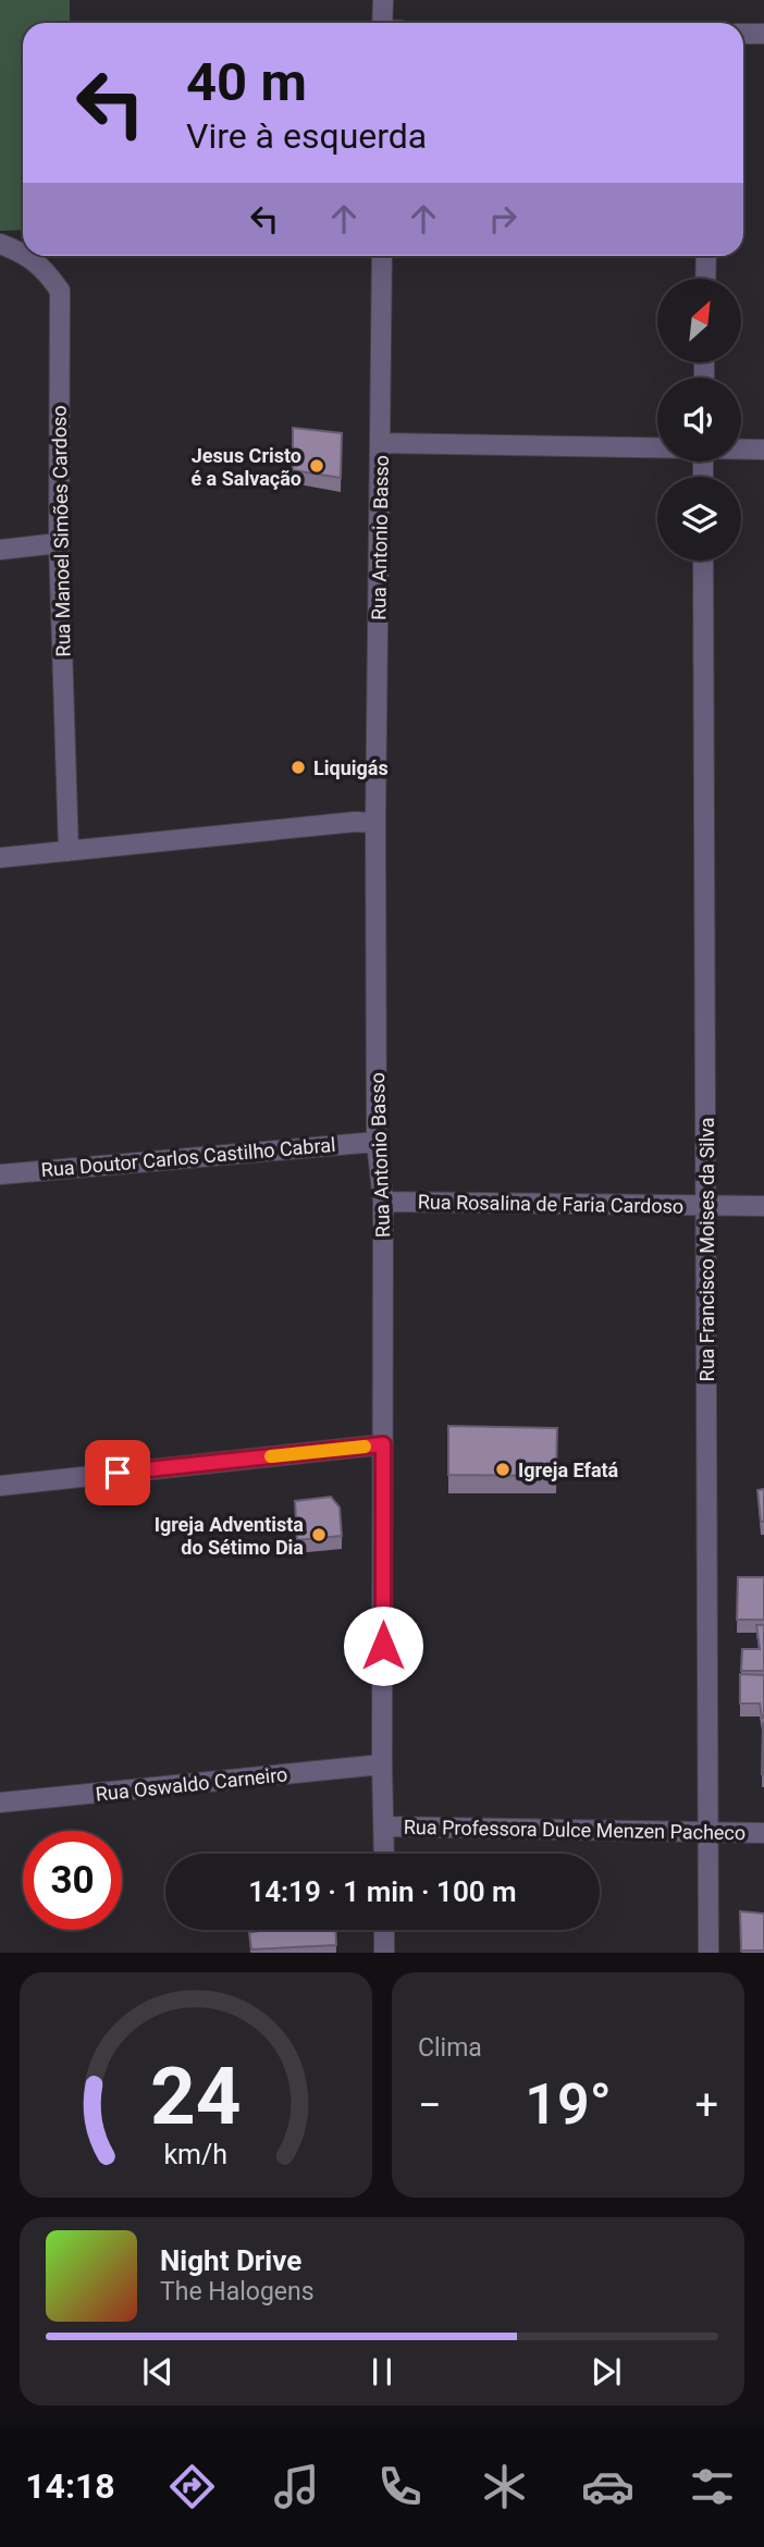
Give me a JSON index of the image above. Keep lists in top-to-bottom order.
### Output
{
  "streets": {
    "street": [
      "Rua Manoel Simões Cardoso",
      "Rua Antonio Basso",
      "Rua Doutor Carlos Castilho Cabral",
      "Rua Rosalina de Faria Cardoso",
      "Rua Francisco Moises da Silva",
      "Rua Oswaldo Carneiro",
      "Rua Professora Dulce Menzen Pacheco"
    ]
  },
  "crossings": [
    ["Rua Antonio Basso", "Rua Doutor Carlos Castilho Cabral"],
    ["Rua Antonio Basso", "Rua Rosalina de Faria Cardoso"],
    ["Rua Antonio Basso", "Rua Oswaldo Carneiro"],
    ["Rua Antonio Basso", "Rua Professora Dulce Menzen Pacheco"],
    ["Rua Rosalina de Faria Cardoso", "Rua Francisco Moises da Silva"],
    ["Rua Francisco Moises da Silva", "Rua Professora Dulce Menzen Pacheco"]
  ],
  "places": [
    "Jesus Cristo é a Salvação",
    "Liquigás",
    "Igreja Efatá",
    "Igreja Adventista do Sétimo Dia"
  ],
  "north": "top right",
  "page": {
    "turn": ["40 m", "Vire à esquerda"],
    "limit": "30",
    "trip": "14:19 · 1 min · 100 m",
    "tile": "Clima",
    "heat": ["−", "19°", "+"],
    "song": ["Night Drive", "The Halogens"],
    "tabs": "14:18",
    "gauge": ["24", "km/h"]
  }
}
